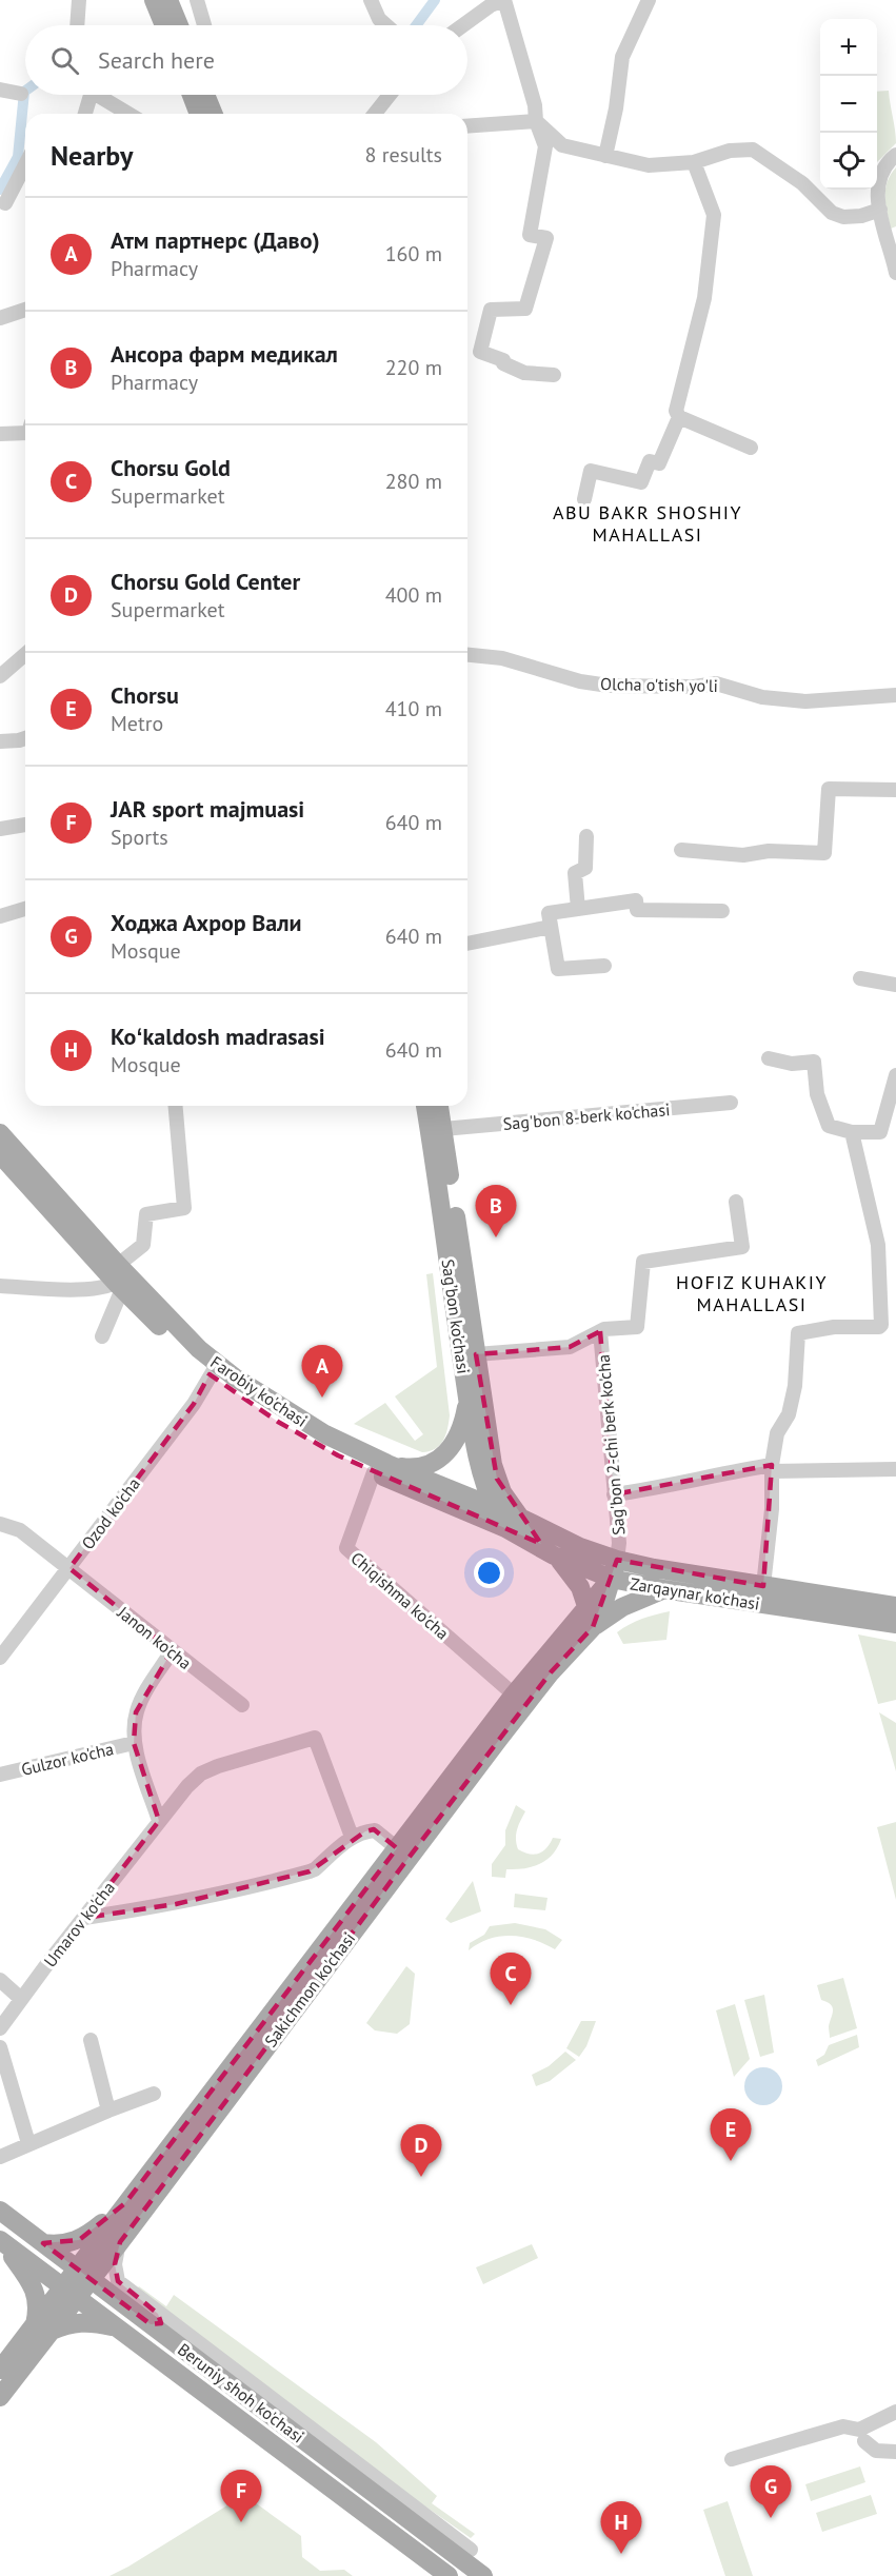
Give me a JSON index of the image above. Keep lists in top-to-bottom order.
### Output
{
  "streets": {
    "main road": [
      "Sag’bon ko’chasi",
      "Farobiy ko'chasi",
      "Zarqaynar ko'chasi",
      "Sakichmon ko'chasi",
      "Beruniy shoh ko'chasi"
    ],
    "street": [
      "Olcha o'tish yo'li",
      "Sag'bon 8-berk ko'chasi",
      "Sag'bon 2-chi berk ko'cha",
      "Ozod ko'cha",
      "Chiqishma ko'cha",
      "Janon ko'cha",
      "Gulzor ko'cha",
      "Umarov ko'cha"
    ]
  },
  "crossings": [
    ["Sag'bon 8-berk ko'chasi", "Sag’bon ko’chasi"],
    ["Sag’bon ko’chasi", "Farobiy ko'chasi"],
    ["Sag’bon ko’chasi", "Zarqaynar ko'chasi"],
    ["Farobiy ko'chasi", "Ozod ko'cha"],
    ["Farobiy ko'chasi", "Zarqaynar ko'chasi"],
    ["Farobiy ko'chasi", "Chiqishma ko'cha"],
    ["Sag'bon 2-chi berk ko'cha", "Zarqaynar ko'chasi"],
    ["Sag'bon 2-chi berk ko'cha", "Sakichmon ko'chasi"],
    ["Ozod ko'cha", "Janon ko'cha"],
    ["Zarqaynar ko'chasi", "Sakichmon ko'chasi"],
    ["Chiqishma ko'cha", "Sakichmon ko'chasi"],
    ["Sakichmon ko'chasi", "Beruniy shoh ko'chasi"]
  ],
  "districts": ["ABU BAKR SHOSHIY MAHALLASI", "HOFIZ KUHAKIY MAHALLASI"],
  "page": {
    "map_buttons": ["+", "−"],
    "search": "Search here",
    "heading": ["Nearby", "8 results"],
    "list": [
      {
        "mark": "A",
        "name": "Атм партнерс (Даво)",
        "note": "Pharmacy",
        "value": "160 m"
      },
      {
        "mark": "B",
        "name": "Ансора фарм медикал",
        "note": "Pharmacy",
        "value": "220 m"
      },
      {
        "mark": "C",
        "name": "Chorsu Gold",
        "note": "Supermarket",
        "value": "280 m"
      },
      {
        "mark": "D",
        "name": "Chorsu Gold Center",
        "note": "Supermarket",
        "value": "400 m"
      },
      {
        "mark": "E",
        "name": "Chorsu",
        "note": "Metro",
        "value": "410 m"
      },
      {
        "mark": "F",
        "name": "JAR sport majmuasi",
        "note": "Sports",
        "value": "640 m"
      },
      {
        "mark": "G",
        "name": "Ходжа Ахрор Вали",
        "note": "Mosque",
        "value": "640 m"
      },
      {
        "mark": "H",
        "name": "Koʻkaldosh madrasasi",
        "note": "Mosque",
        "value": "640 m"
      }
    ],
    "pins": [
      "B",
      "A",
      "C",
      "E",
      "D",
      "G",
      "F",
      "H"
    ]
  }
}
